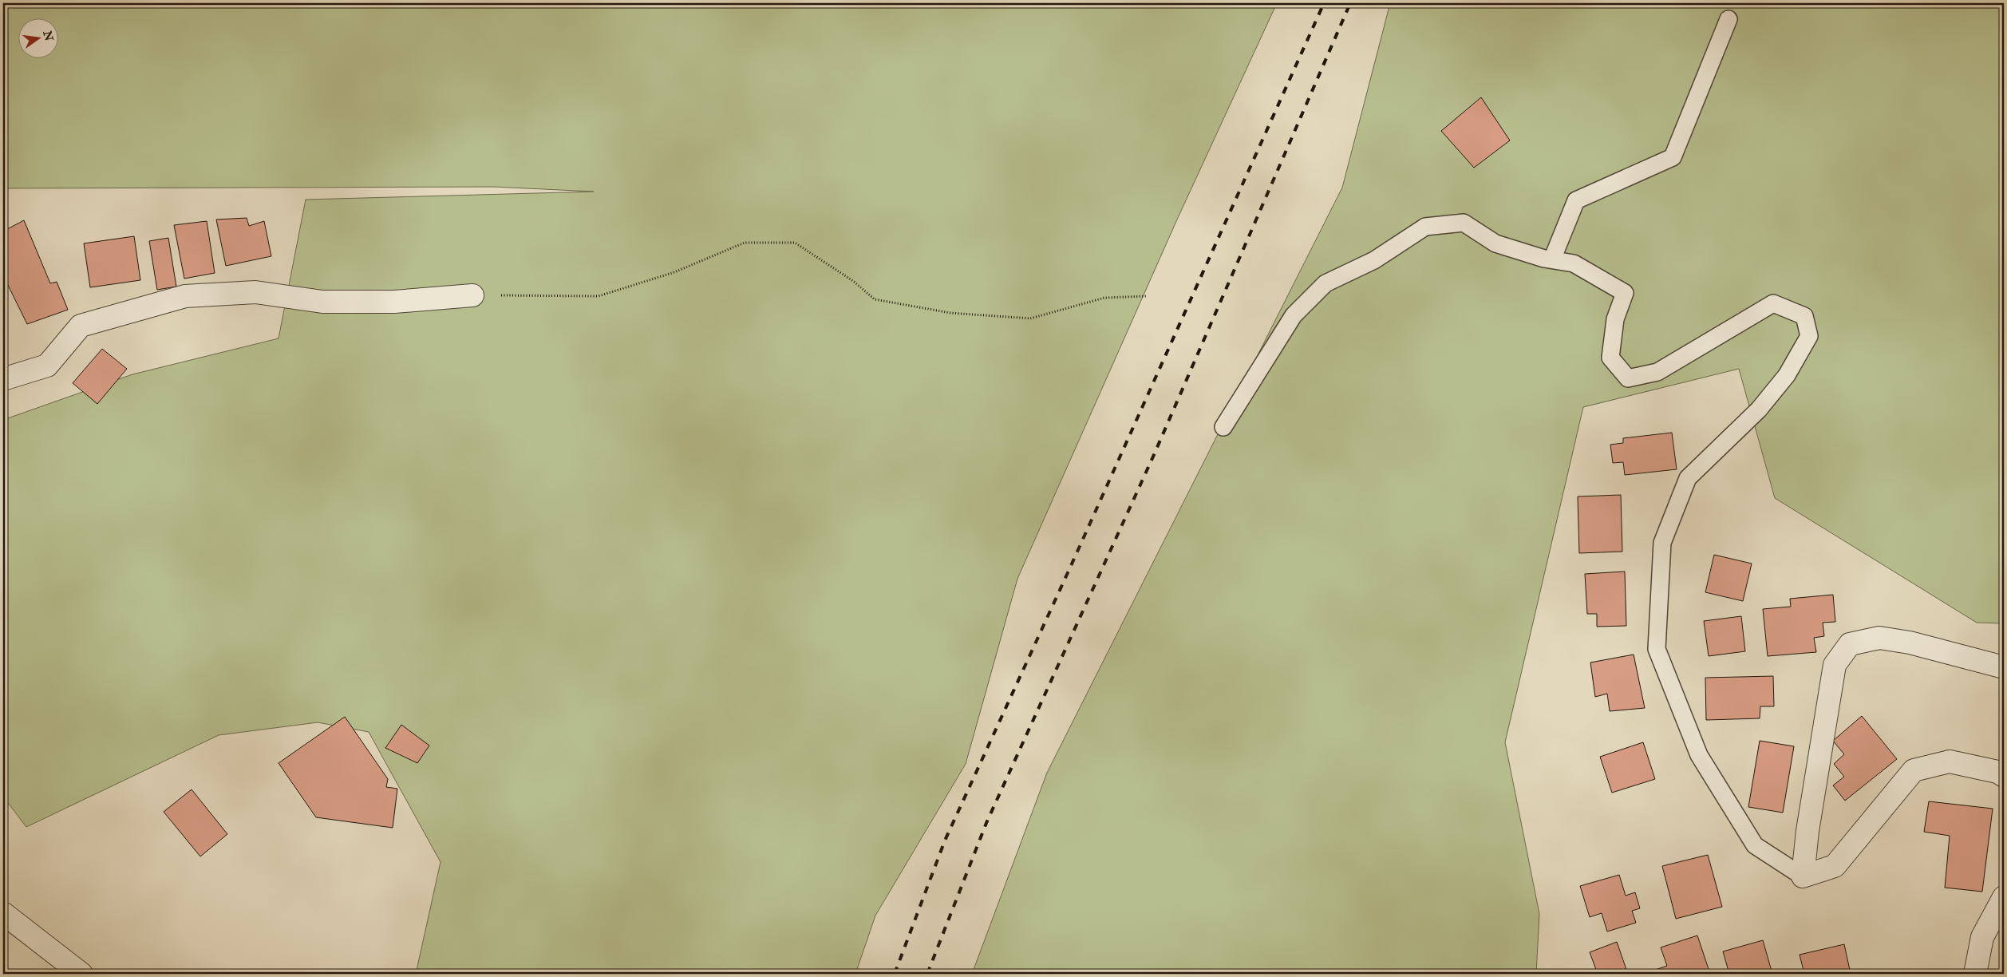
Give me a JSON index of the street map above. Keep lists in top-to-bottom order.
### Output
{
  "north": "right"
}
